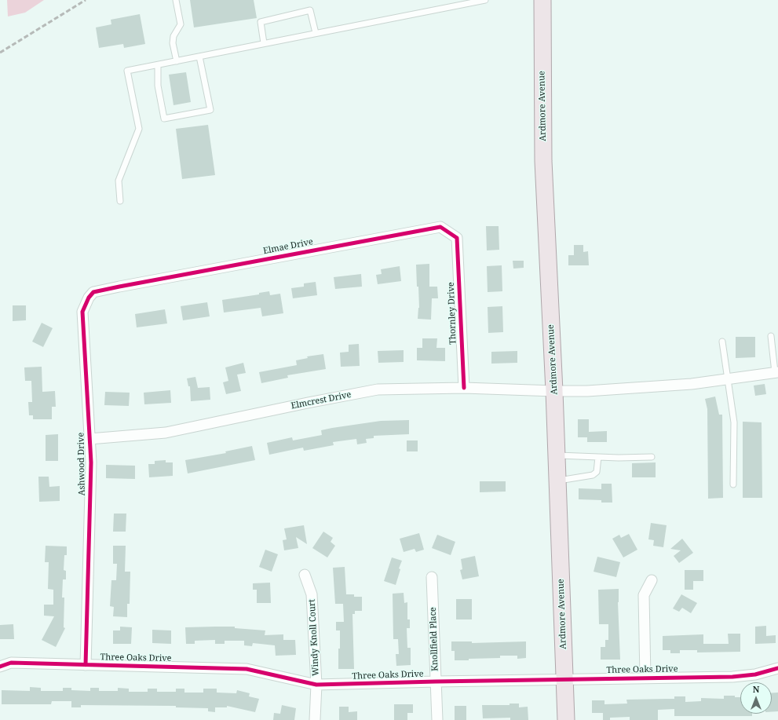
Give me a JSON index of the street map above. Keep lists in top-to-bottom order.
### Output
{
  "streets": {
    "main road": ["Ardmore Avenue"],
    "street": [
      "Elmae Drive",
      "Thornley Drive",
      "Elmcrest Drive",
      "Ashwood Drive",
      "Windy Knoll Court",
      "Knollfield Place",
      "Three Oaks Drive"
    ]
  },
  "crossings": [
    ["Ardmore Avenue", "Elmcrest Drive"],
    ["Ardmore Avenue", "Three Oaks Drive"],
    ["Elmae Drive", "Thornley Drive"],
    ["Elmae Drive", "Ashwood Drive"],
    ["Thornley Drive", "Elmcrest Drive"],
    ["Elmcrest Drive", "Ashwood Drive"],
    ["Ashwood Drive", "Three Oaks Drive"],
    ["Windy Knoll Court", "Three Oaks Drive"],
    ["Knollfield Place", "Three Oaks Drive"]
  ],
  "north": "top"
}
